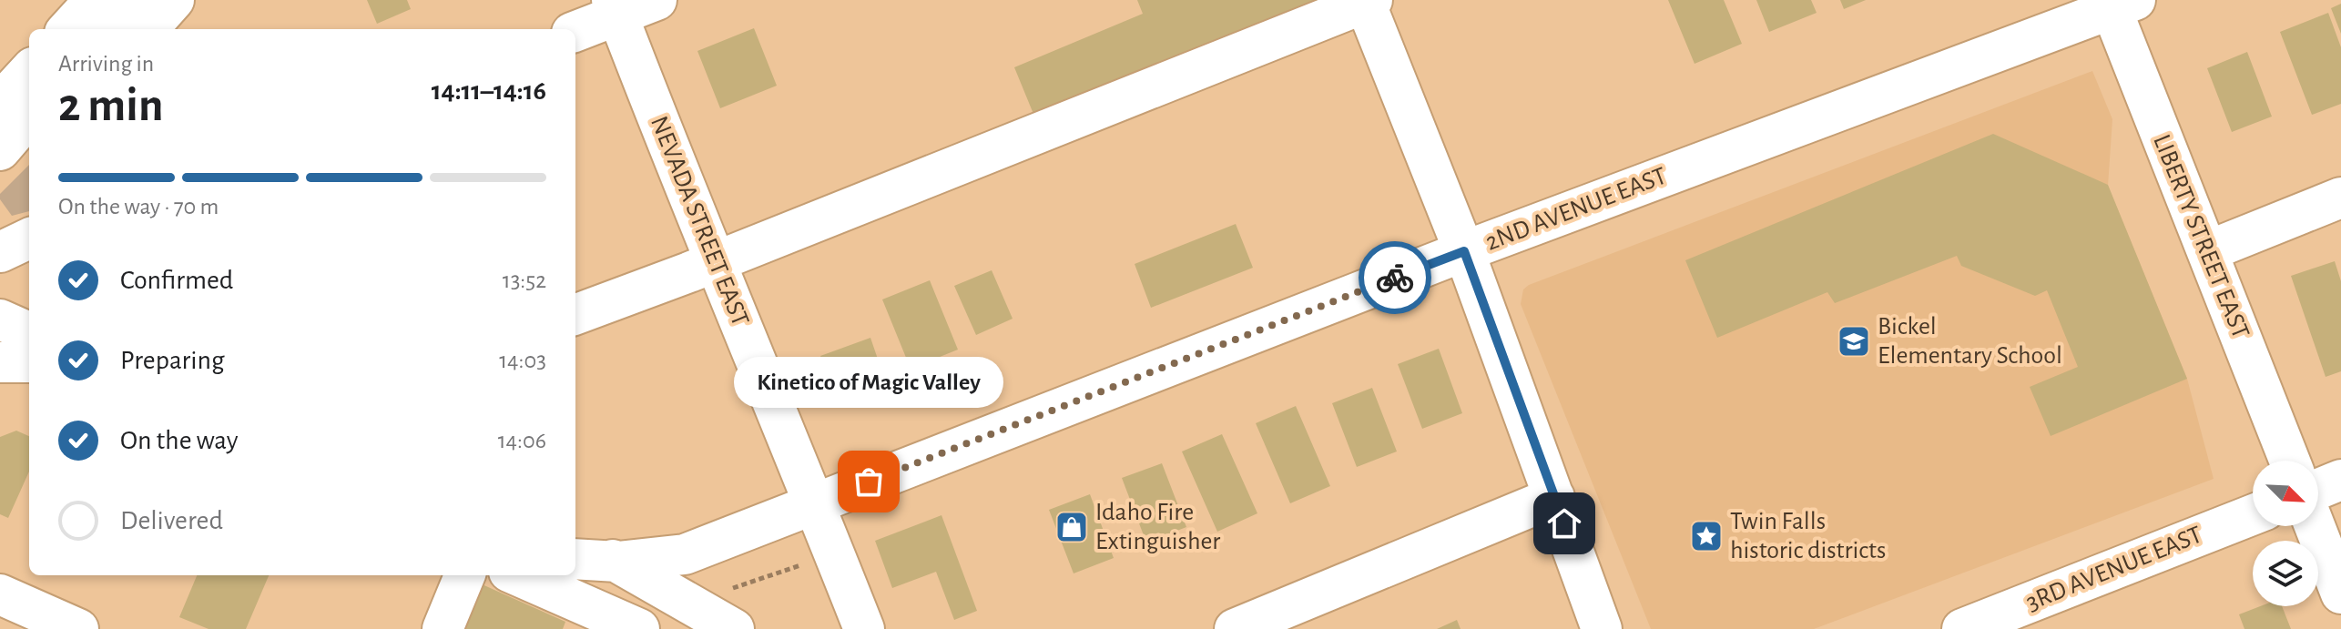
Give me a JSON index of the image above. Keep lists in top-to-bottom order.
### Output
{
  "streets": {
    "street": [
      "2ND AVENUE EAST",
      "NEVADA STREET EAST",
      "LIBERTY STREET EAST",
      "3RD AVENUE EAST"
    ]
  },
  "crossings": [
    ["2ND AVENUE EAST", "NEVADA STREET EAST"],
    ["2ND AVENUE EAST", "LIBERTY STREET EAST"]
  ],
  "places": {
    "school or university": ["Bickel Elementary School"],
    "other": ["Kinetico of Magic Valley"],
    "shop": ["Idaho Fire Extinguisher"],
    "place": ["Twin Falls historic districts"]
  },
  "north": "bottom right",
  "page": {
    "heading": ["2 min", "Arriving in", "14:11–14:16"],
    "bar": "On the way · 70 m",
    "list": [
      ["Confirmed", "13:52"],
      ["Preparing", "14:03"],
      ["On the way", "14:06"],
      "Delivered"
    ],
    "bubble": "Kinetico of Magic Valley"
  }
}
